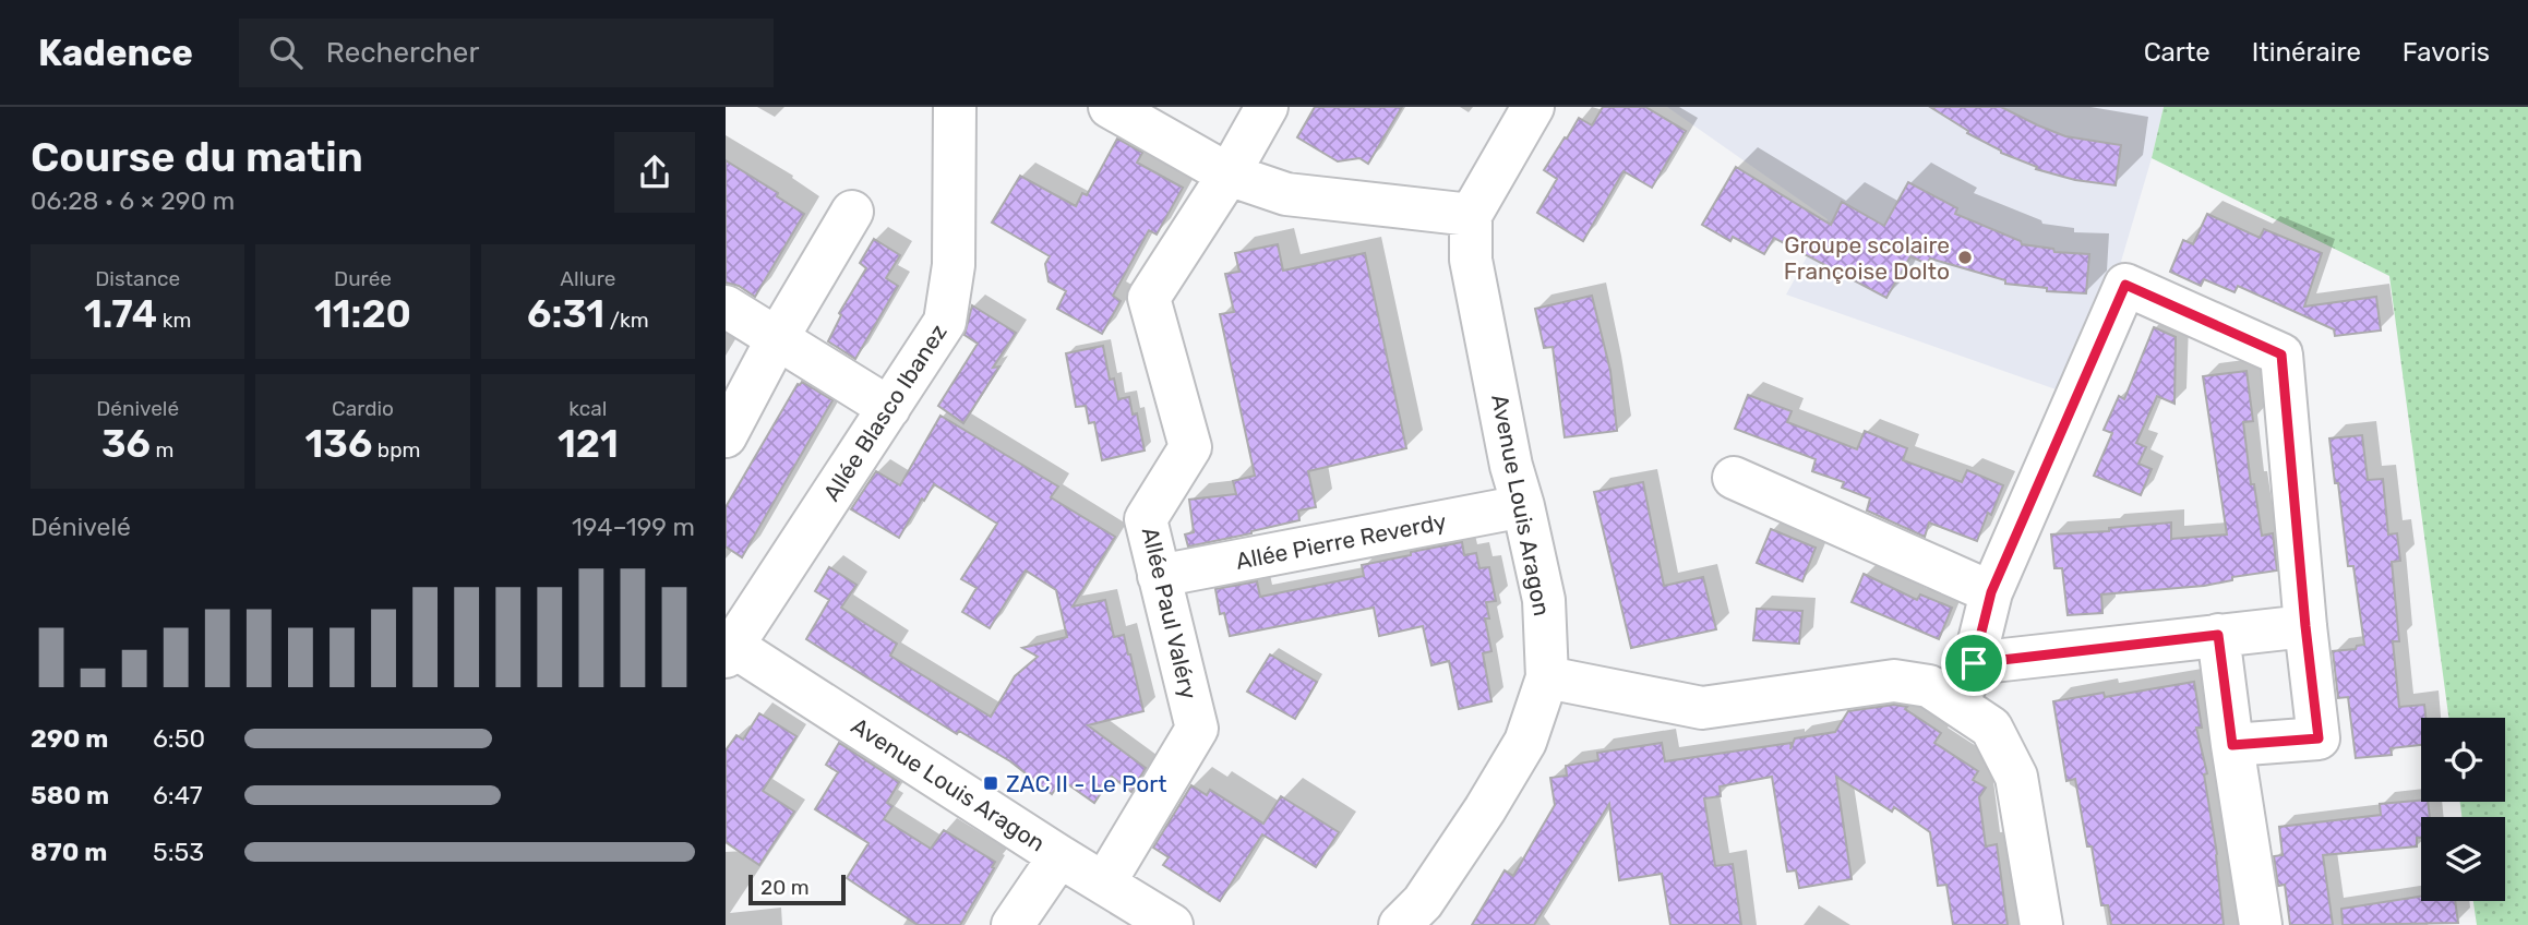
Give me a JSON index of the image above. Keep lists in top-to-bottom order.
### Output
{
  "streets": {
    "street": [
      "Allée Blasco Ibanez",
      "Avenue Louis Aragon",
      "Allée Pierre Reverdy",
      "Allée Paul Valéry"
    ]
  },
  "crossings": [
    ["Allée Blasco Ibanez", "Avenue Louis Aragon"],
    ["Avenue Louis Aragon", "Allée Pierre Reverdy"],
    ["Avenue Louis Aragon", "Allée Paul Valéry"],
    ["Allée Pierre Reverdy", "Allée Paul Valéry"]
  ],
  "places": {
    "other": ["Groupe scolaire Françoise Dolto"],
    "transit": ["ZAC II - Le Port"]
  },
  "scale_bar": "20 m",
  "page": {
    "header": "Kadence",
    "search": "Rechercher",
    "nav": ["Carte", "Itinéraire", "Favoris"],
    "heading": ["Course du matin", "06:28 · 6 × 290 m"],
    "stats": [
      ["Distance", "1.74 km"],
      ["Durée", "11:20"],
      ["Allure", "6:31 /km"],
      ["Dénivelé", "36 m"],
      ["Cardio", "136 bpm"],
      ["kcal", "121"]
    ],
    "chart": ["Dénivelé", "194–199 m"],
    "list": [
      {
        "name": "290 m",
        "note": "6:50"
      },
      {
        "name": "580 m",
        "note": "6:47"
      },
      {
        "name": "870 m",
        "note": "5:53"
      }
    ],
    "scale": "20 m"
  }
}
